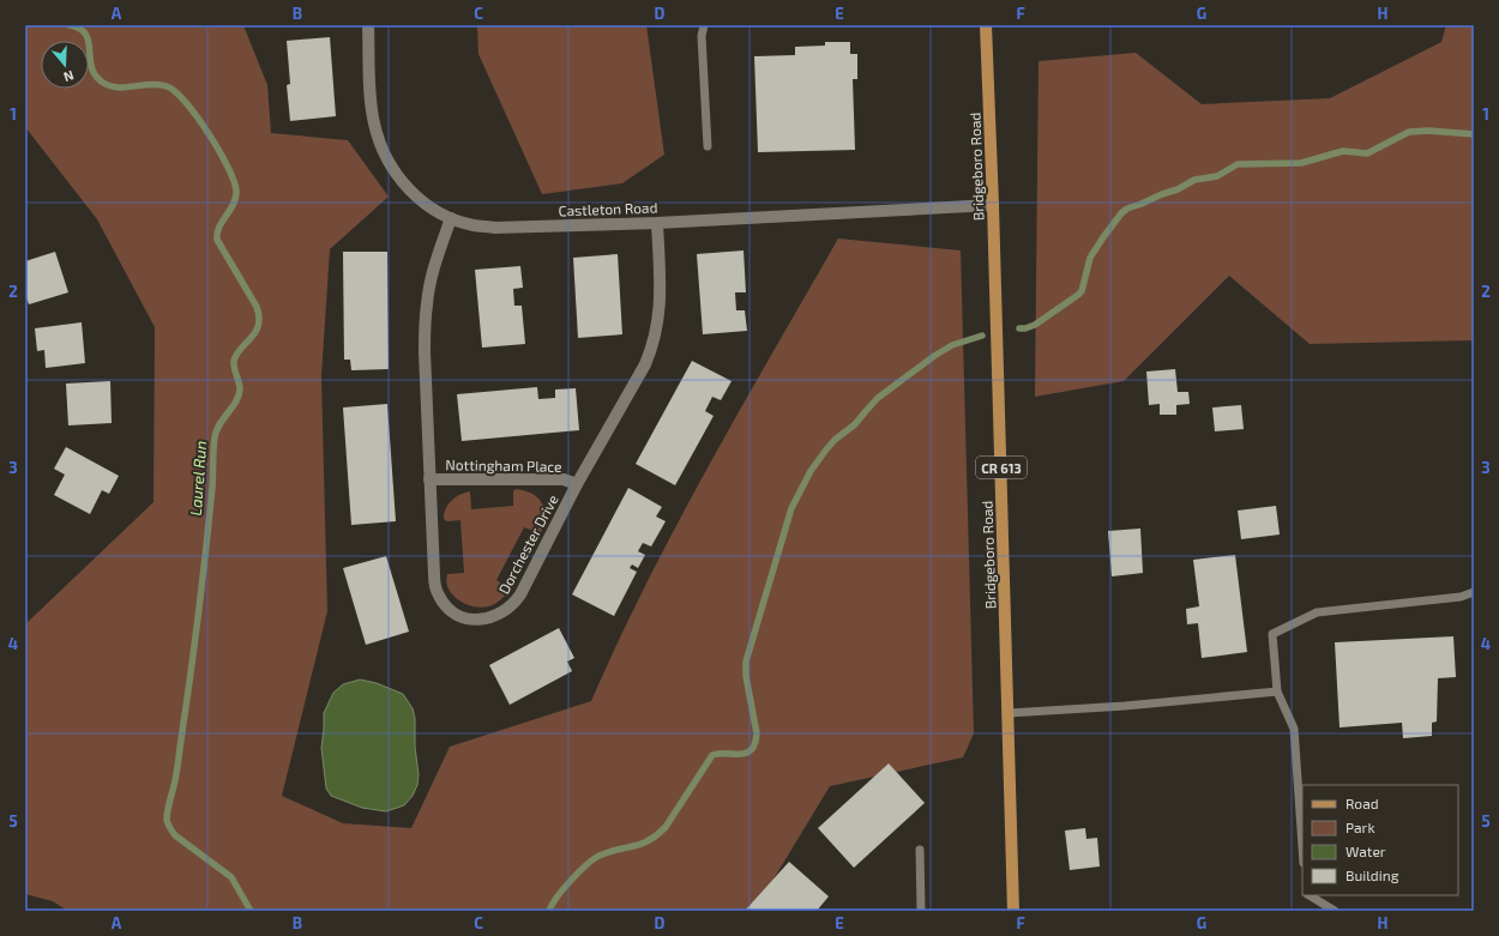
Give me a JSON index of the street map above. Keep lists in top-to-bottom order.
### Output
{
  "streets": {
    "main road": ["Bridgeboro Road", "CR 613"],
    "street": ["Castleton Road", "Nottingham Place", "Dorchester Drive"]
  },
  "crossings": [
    ["Bridgeboro Road", "Castleton Road"],
    ["Castleton Road", "Dorchester Drive"],
    ["Nottingham Place", "Dorchester Drive"]
  ],
  "water": ["Laurel Run"],
  "legend": [
    "Road",
    "Park",
    "Water",
    "Building"
  ],
  "north": "bottom",
  "grid": {
    "columns": [
      "A",
      "B",
      "C",
      "D",
      "E",
      "F",
      "G",
      "H"
    ],
    "rows": [
      "1",
      "2",
      "3",
      "4",
      "5"
    ]
  }
}
